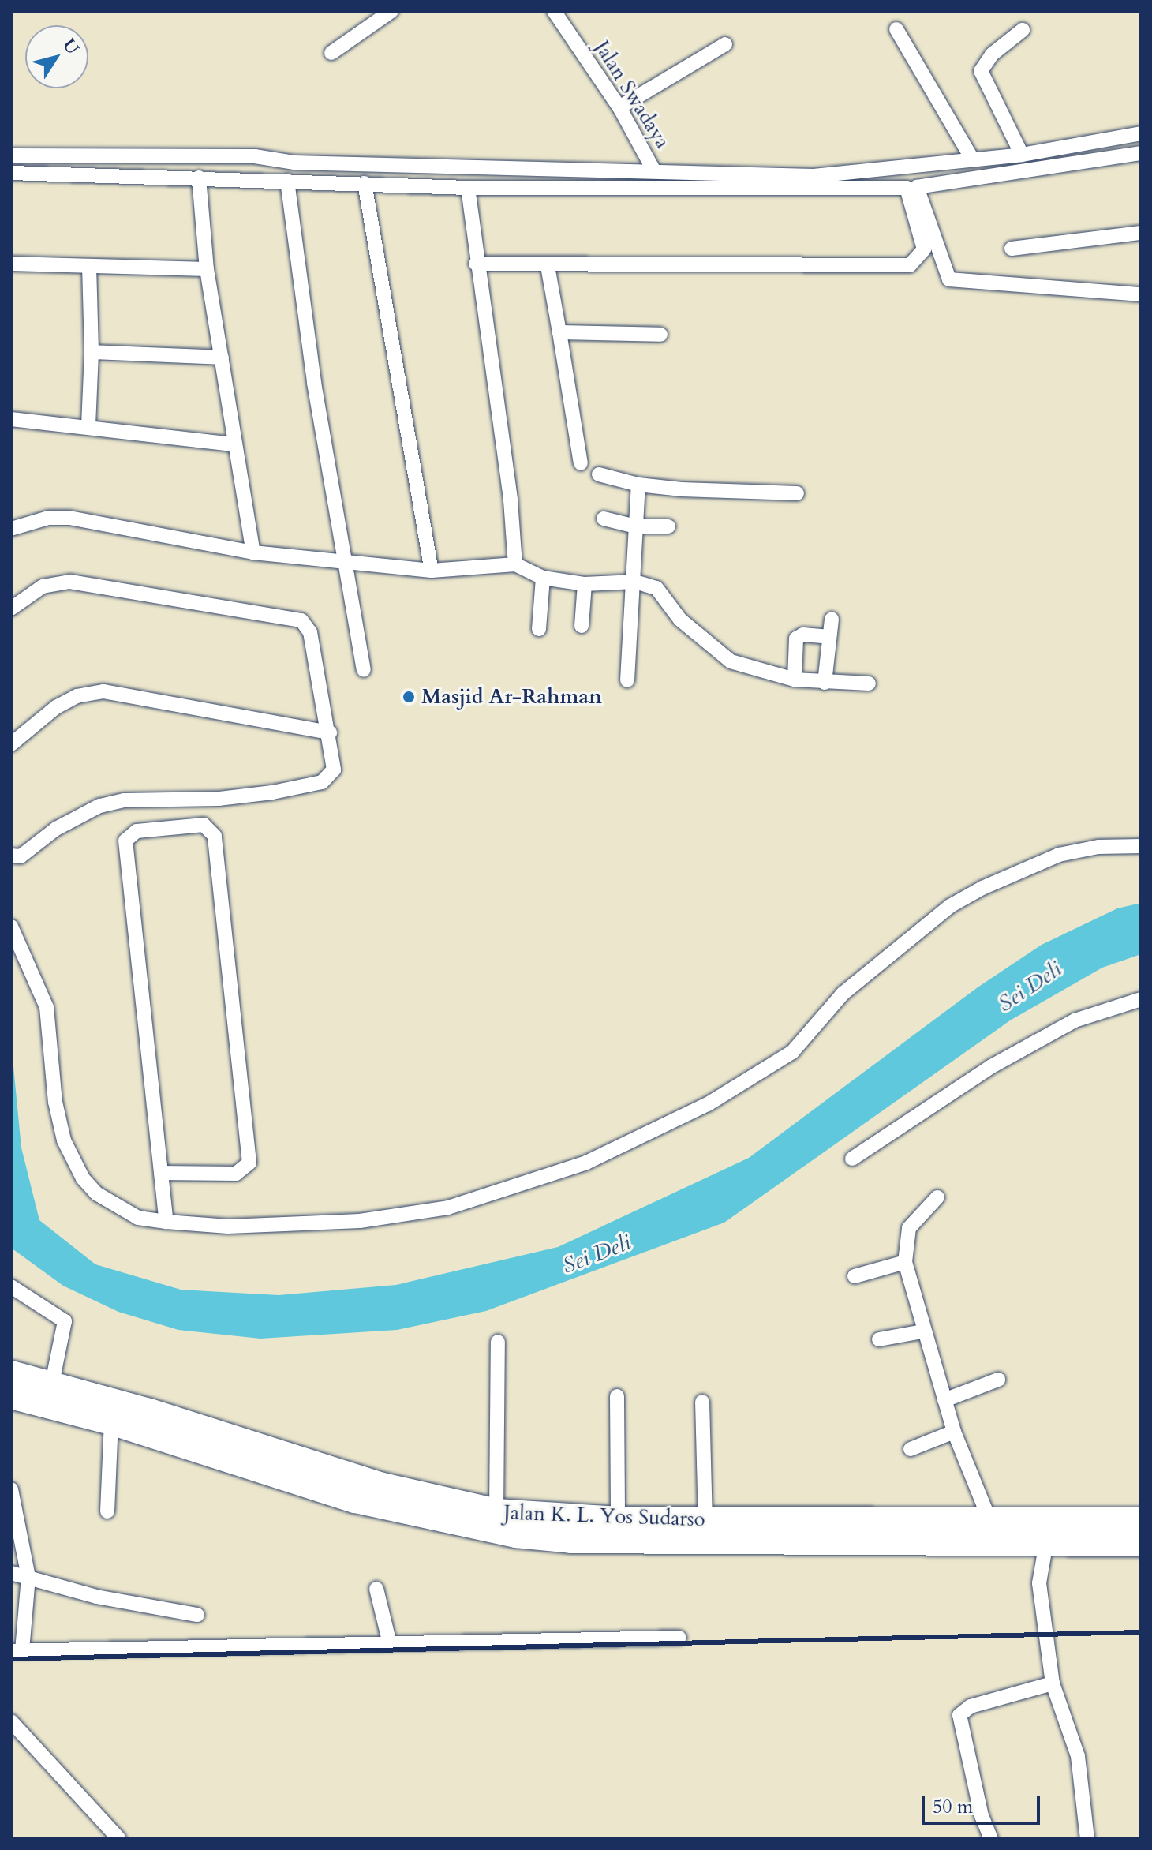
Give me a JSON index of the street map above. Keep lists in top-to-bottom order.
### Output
{
  "streets": {
    "highway": ["Jalan K. L. Yos Sudarso"],
    "street": ["Jalan Swadaya"]
  },
  "water": ["Sei Deli"],
  "places": ["Masjid Ar-Rahman"],
  "scale_bar": "50 m",
  "north": "top right"
}
